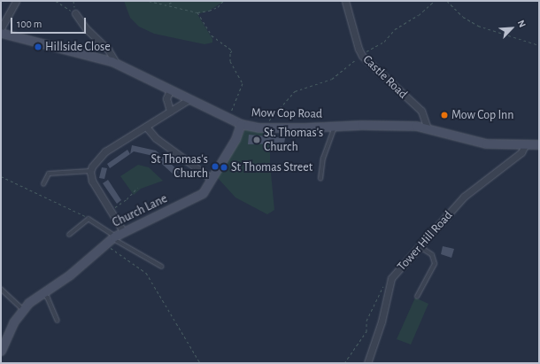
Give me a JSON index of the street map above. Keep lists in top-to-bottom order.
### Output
{
  "streets": {
    "street": [
      "Castle Road",
      "Mow Cop Road",
      "Church Lane",
      "Tower Hill Road"
    ]
  },
  "crossings": [
    ["Castle Road", "Mow Cop Road"],
    ["Mow Cop Road", "Church Lane"],
    ["Mow Cop Road", "Tower Hill Road"]
  ],
  "places": [
    "Hillside Close",
    "Mow Cop Inn",
    "St. Thomas's Church",
    "St Thomas's Church",
    "St Thomas Street"
  ],
  "scale_bar": "100 m",
  "north": "top right"
}
